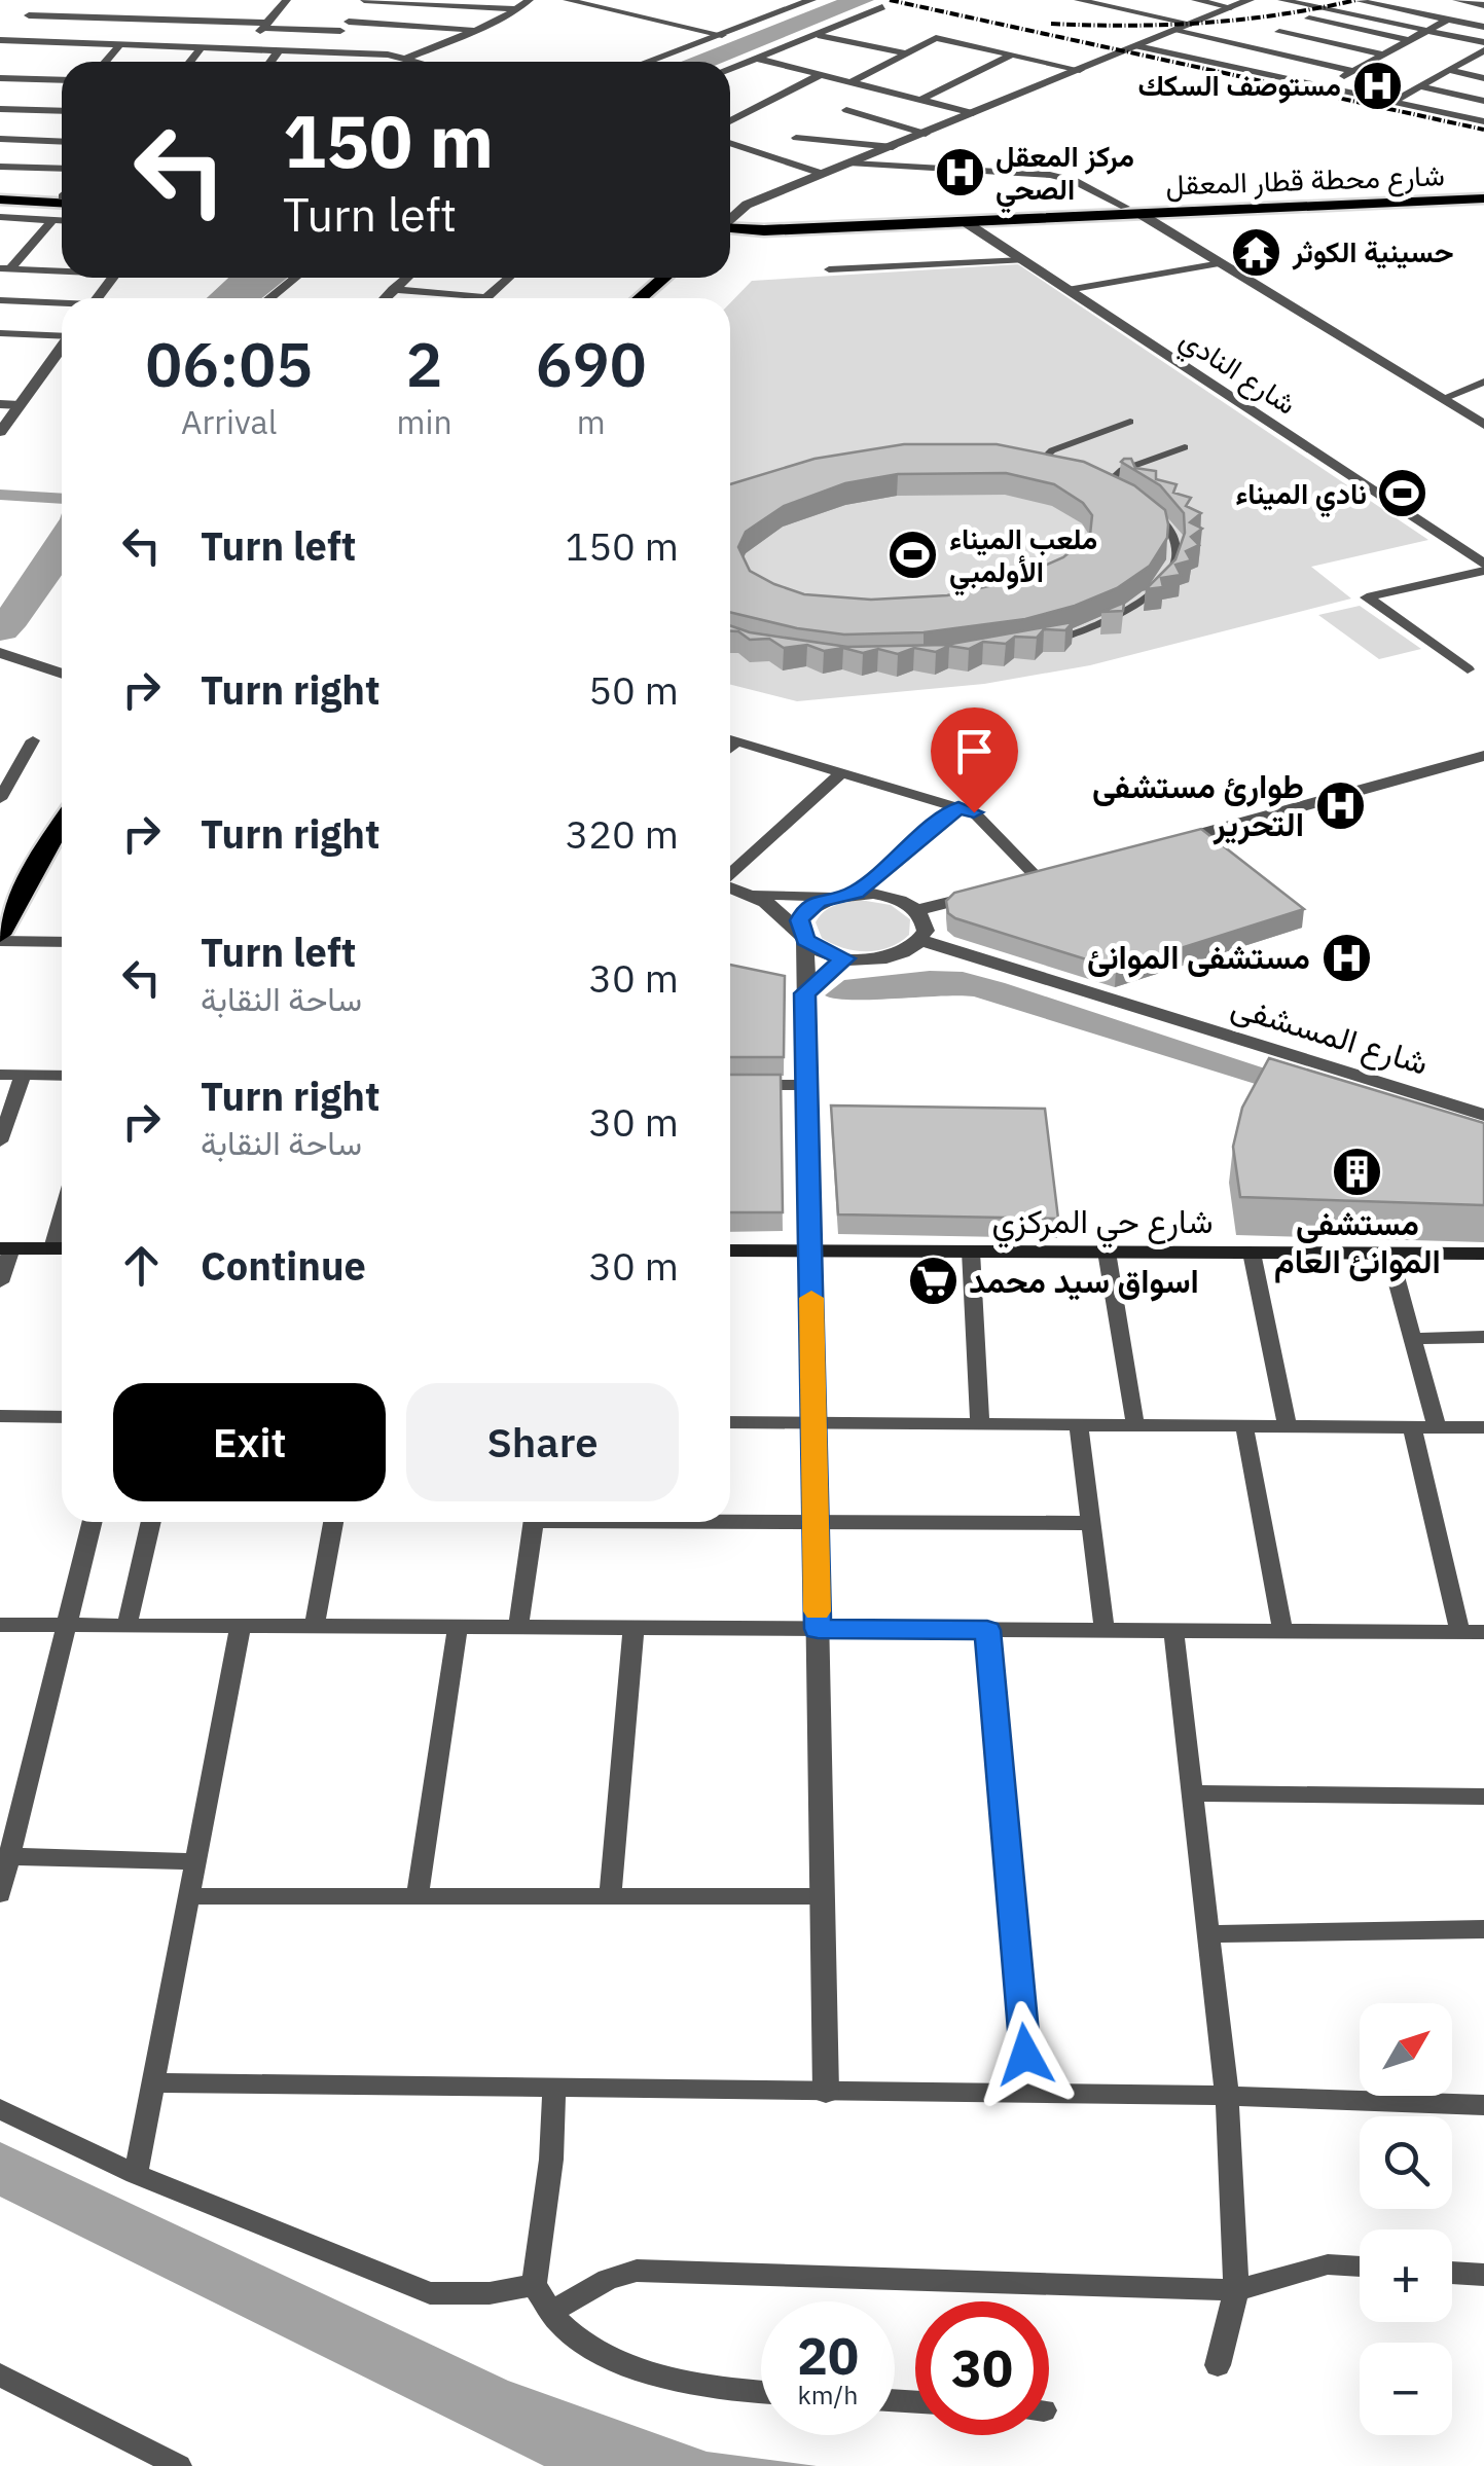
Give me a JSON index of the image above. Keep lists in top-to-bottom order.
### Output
{
  "streets": {
    "main road": ["شارع محطة قطار المعقل", "شارع حي المركزي"],
    "street": ["شارع النادي", "شارع المسشفى"]
  },
  "crossings": [
    ["شارع محطة قطار المعقل", "شارع النادي"]
  ],
  "places": {
    "hospital": [
      "مستوصف السكك",
      "مركز المعقل الصحي",
      "طوارئ مستشفى التحرير",
      "مستشفى الموانئ"
    ],
    "temple": ["حسينية الكوثر"],
    "sports": ["نادي الميناء", "ملعب الميناء الأولمبي"],
    "building": ["مستشفى الموانئ العام"],
    "supermarket": ["اسواق سيد محمد"]
  },
  "north": "top right",
  "page": {
    "turn": ["150 m", "Turn left"],
    "eta": [
      "06:05",
      "Arrival",
      "2",
      "min",
      "690",
      "m"
    ],
    "list": [
      {
        "name": "Turn left",
        "value": "150 m"
      },
      {
        "name": "Turn right",
        "value": "50 m"
      },
      {
        "name": "Turn right",
        "value": "320 m"
      },
      {
        "name": "Turn left",
        "note": "ساحة النقابة",
        "value": "30 m"
      },
      {
        "name": "Turn right",
        "note": "ساحة النقابة",
        "value": "30 m"
      },
      {
        "name": "Continue",
        "value": "30 m"
      }
    ],
    "buttons": ["Exit", "Share"],
    "map_buttons": ["+", "−"],
    "speed": "20 km/h",
    "limit": "30"
  }
}
